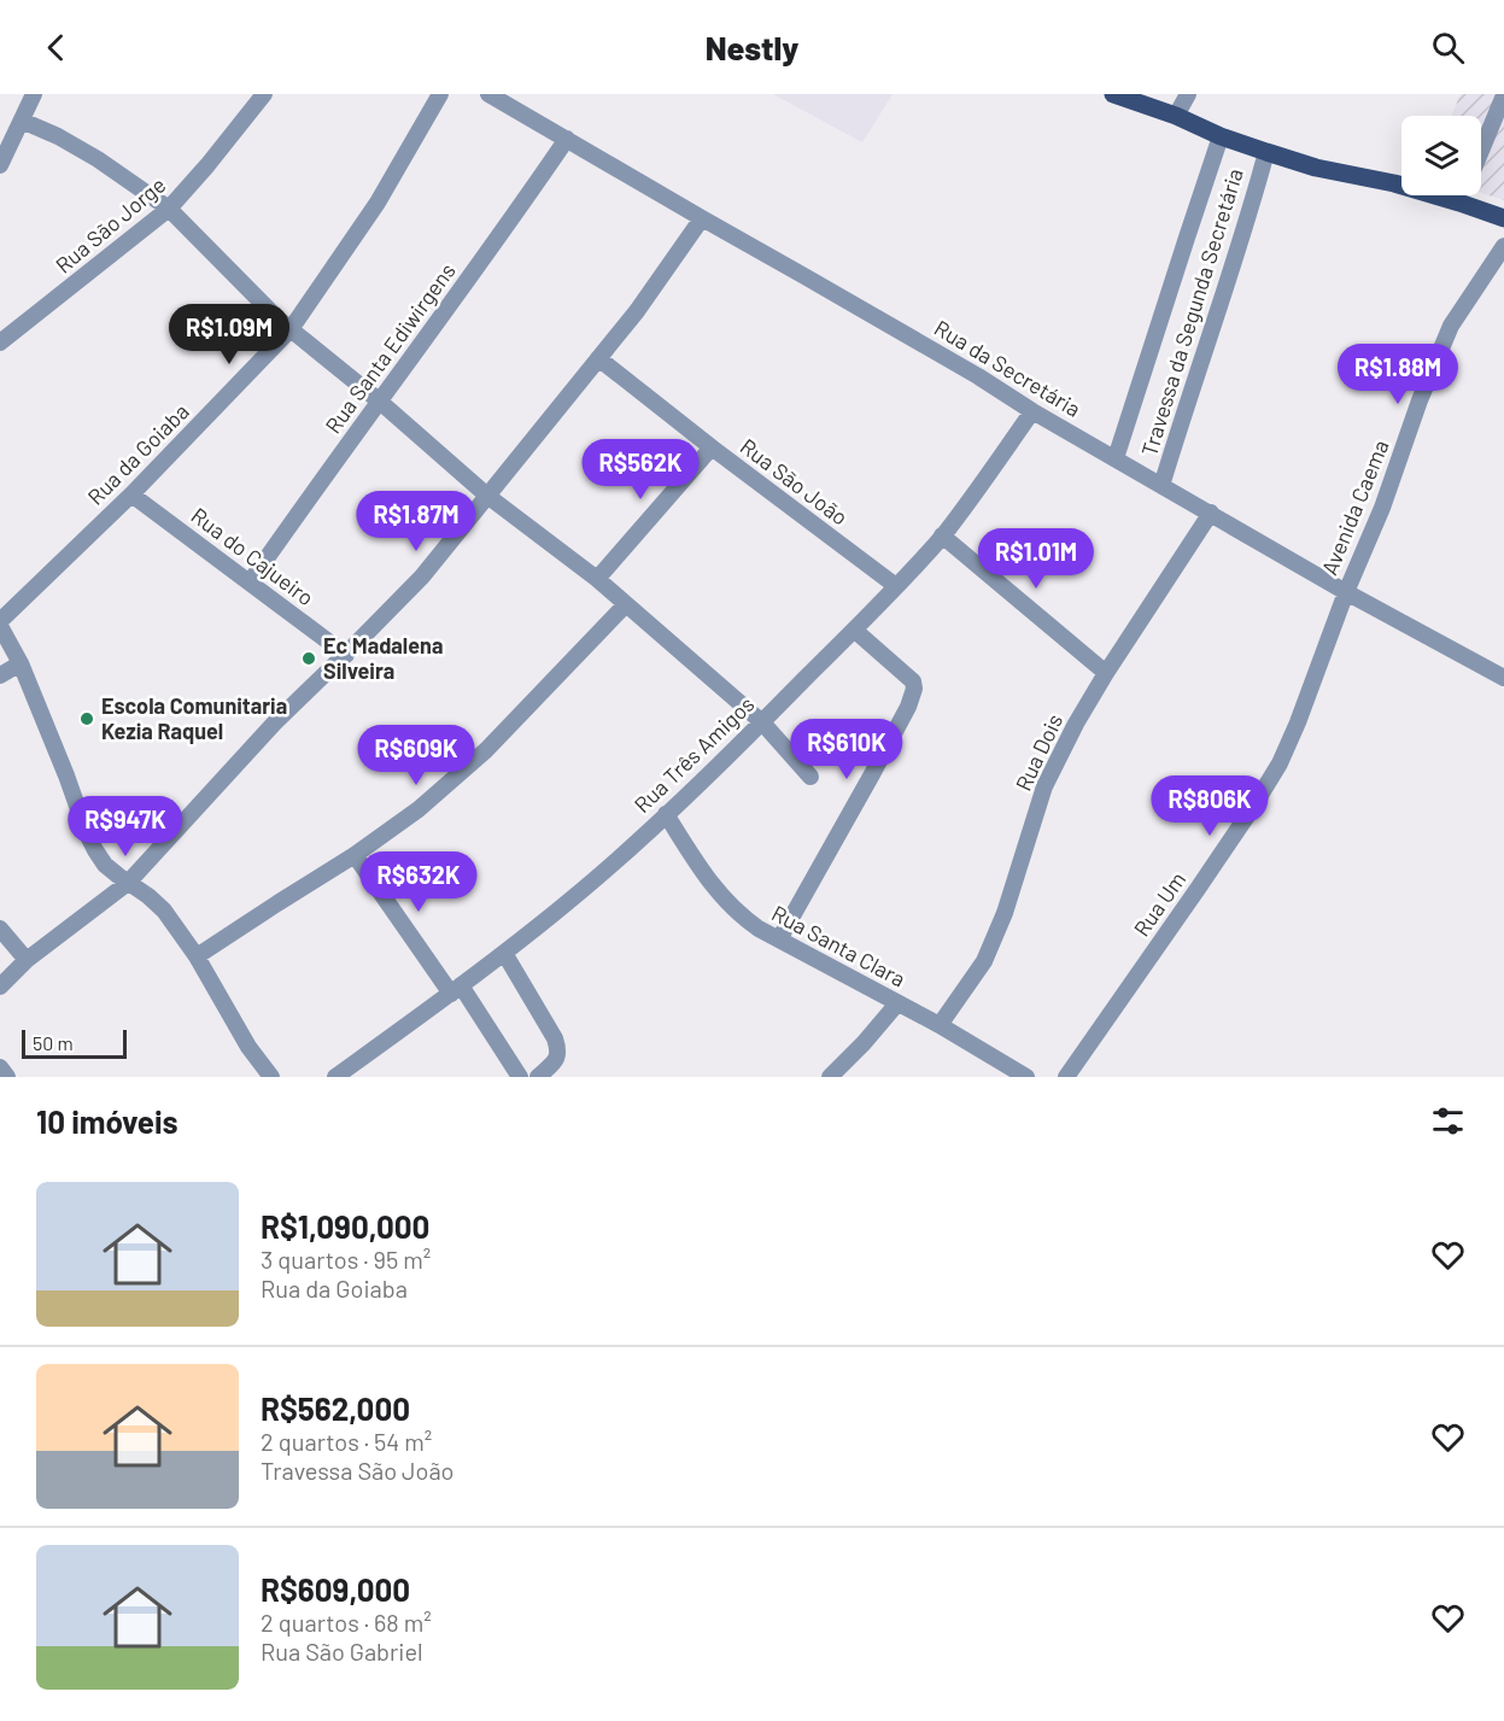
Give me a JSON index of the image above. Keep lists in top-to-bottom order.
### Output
{
  "streets": {
    "street": [
      "Rua São Jorge",
      "Travessa da Segunda Secretária",
      "Rua Santa Ediwirgens",
      "Rua da Secretária",
      "Rua da Goiaba",
      "Rua São João",
      "Avenida Caema",
      "Rua do Cajueiro",
      "Rua Dois",
      "Rua Três Amigos",
      "Rua Um",
      "Rua Santa Clara"
    ]
  },
  "crossings": [
    ["Travessa da Segunda Secretária", "Rua da Secretária"],
    ["Rua Santa Ediwirgens", "Rua da Secretária"],
    ["Rua Santa Ediwirgens", "Rua do Cajueiro"],
    ["Rua da Secretária", "Avenida Caema"],
    ["Rua da Secretária", "Rua Dois"],
    ["Rua da Secretária", "Rua Três Amigos"],
    ["Rua da Secretária", "Rua Um"],
    ["Rua da Goiaba", "Rua do Cajueiro"],
    ["Rua São João", "Rua Três Amigos"],
    ["Avenida Caema", "Rua Um"],
    ["Rua Dois", "Rua Santa Clara"],
    ["Rua Três Amigos", "Rua Santa Clara"]
  ],
  "places": ["Ec Madalena Silveira", "Escola Comunitaria Kezia Raquel"],
  "scale_bar": "50 m",
  "page": {
    "header": "Nestly",
    "price": [
      "R$1.09M",
      "R$1.88M",
      "R$562K",
      "R$1.87M",
      "R$1.01M",
      "R$610K",
      "R$609K",
      "R$806K",
      "R$947K",
      "R$632K"
    ],
    "scale": "50 m",
    "heading": "10 imóveis",
    "list": [
      {
        "name": "R$1,090,000",
        "note": "3 quartos · 95 m² · Rua da Goiaba"
      },
      {
        "name": "R$562,000",
        "note": "2 quartos · 54 m² · Travessa São João"
      },
      {
        "name": "R$609,000",
        "note": "2 quartos · 68 m² · Rua São Gabriel"
      }
    ]
  }
}
